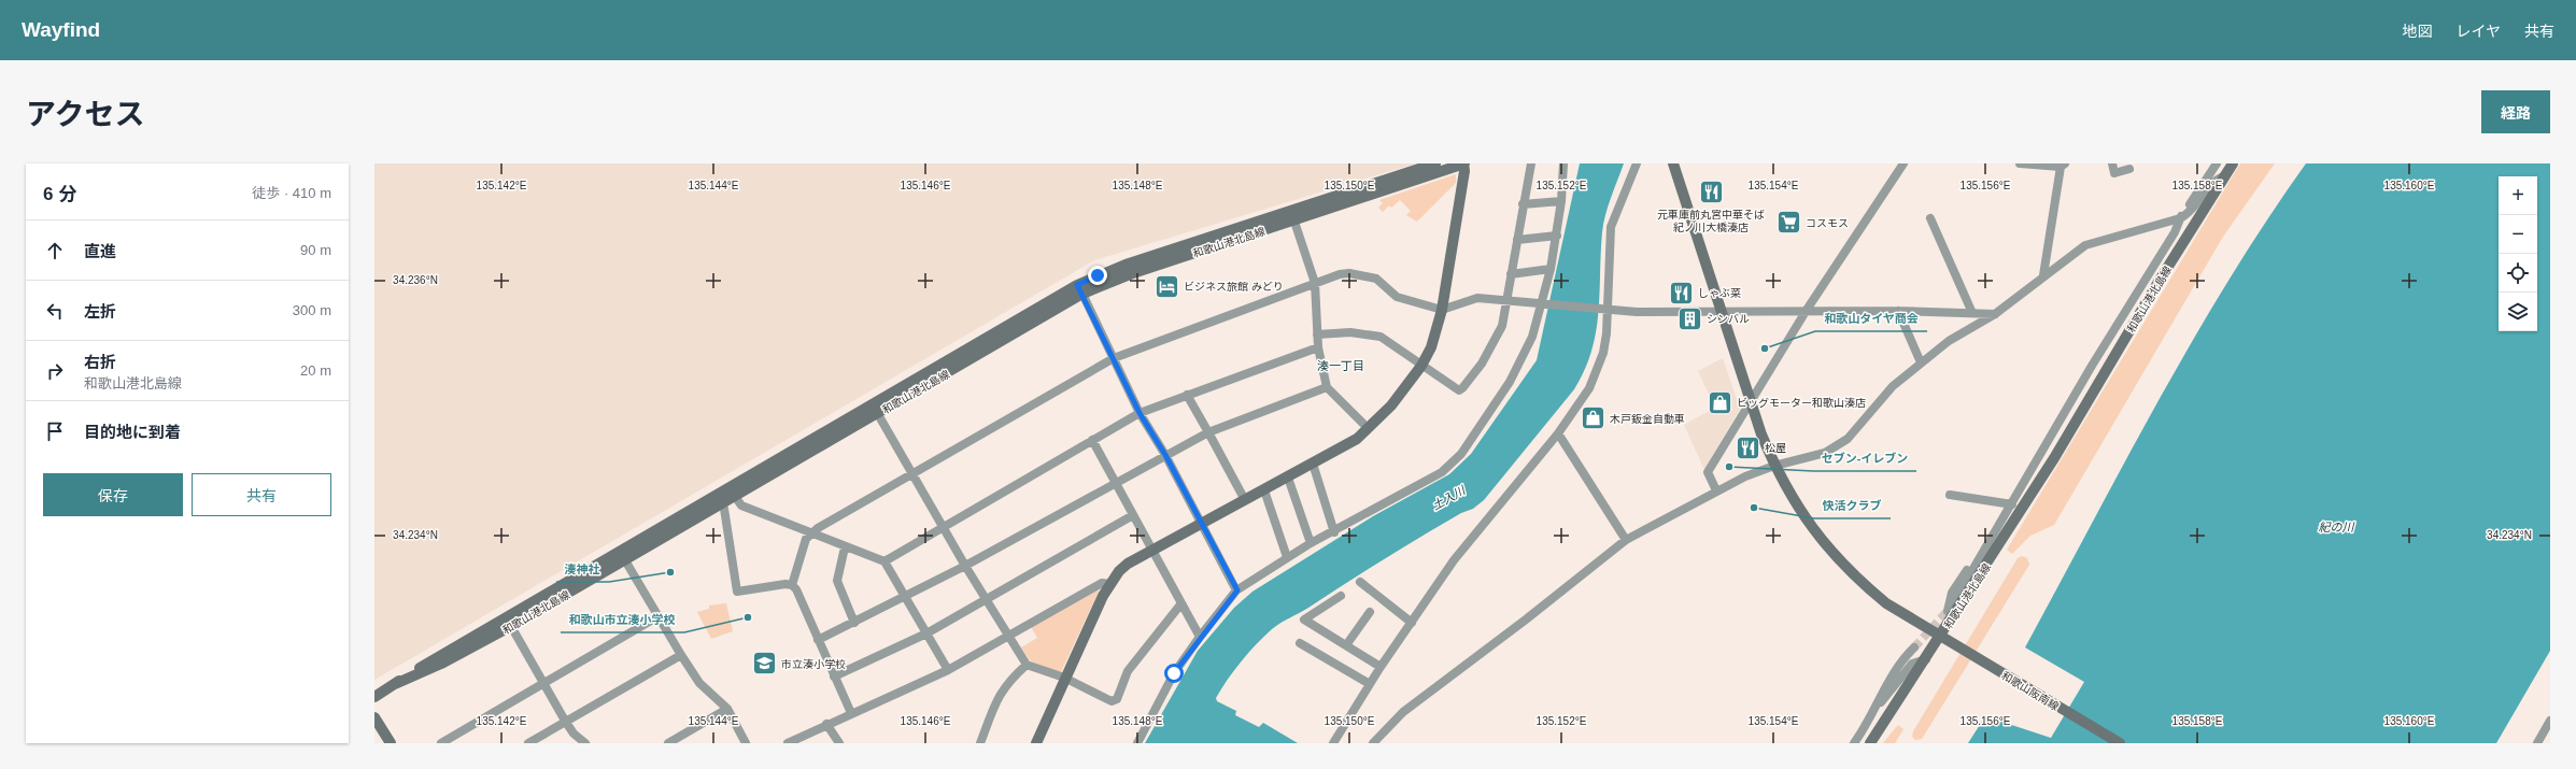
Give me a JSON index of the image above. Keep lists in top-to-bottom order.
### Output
{
  "streets": {
    "main road": ["和歌山港北島線", "和歌山阪南線"]
  },
  "crossings": [
    ["和歌山港北島線", "和歌山阪南線"]
  ],
  "districts": ["湊一丁目"],
  "water": ["土入川", "紀の川"],
  "places": {
    "restaurant": ["元車庫前丸宮中華そば 紀ノ川大橋湊店", "しゃぶ菜", "松屋"],
    "supermarket": ["コスモス"],
    "hotel": ["ビジネス旅館 みどり"],
    "building": ["シンバル"],
    "other": [
      "和歌山タイヤ商会",
      "セブン-イレブン",
      "快活クラブ",
      "湊神社",
      "和歌山市立湊小学校"
    ],
    "shop": ["ビッグモーター和歌山湊店", "木戸鈑金自動車"],
    "school or university": ["市立湊小学校"]
  },
  "page": {
    "header": "Wayfind",
    "nav": ["地図", "レイヤ", "共有"],
    "title": "アクセス",
    "buttons": [
      "経路",
      ["保存", "共有"]
    ],
    "heading": ["6 分", "徒歩 · 410 m"],
    "map_buttons": ["+", "−"],
    "list": [
      ["直進", "90 m"],
      ["左折", "300 m"],
      ["右折", "和歌山港北島線", "20 m"],
      "目的地に到着"
    ]
  },
  "coordinates": [
    "135.142°E",
    "135.144°E",
    "135.146°E",
    "135.148°E",
    "135.150°E",
    "135.152°E",
    "135.154°E",
    "135.156°E",
    "135.158°E",
    "135.160°E",
    "34.236°N",
    "34.234°N"
  ]
}
